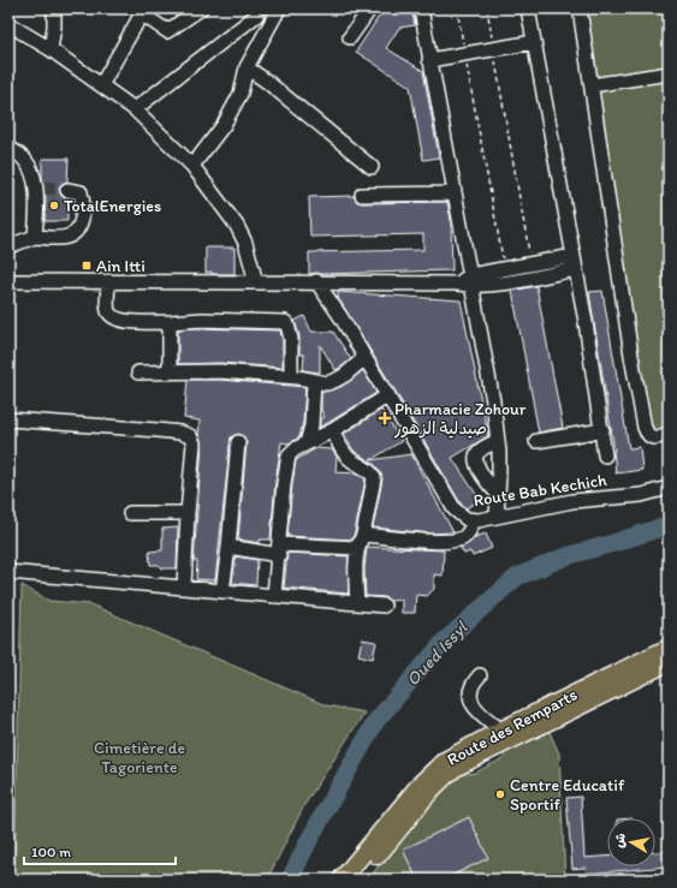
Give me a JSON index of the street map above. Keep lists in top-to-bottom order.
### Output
{
  "streets": {
    "main road": ["Route des Remparts"],
    "street": ["Route Bab Kechich"]
  },
  "water": ["Oued Issyl"],
  "parks": ["Cimetière de Tagoriente"],
  "places": {
    "other": ["TotalEnergies", "Centre Educatif Sportif"],
    "transit": ["Ain Itti"],
    "health": ["Pharmacie Zohour صيدلية الزهور"]
  },
  "scale_bar": "100 m",
  "north": "left"
}
